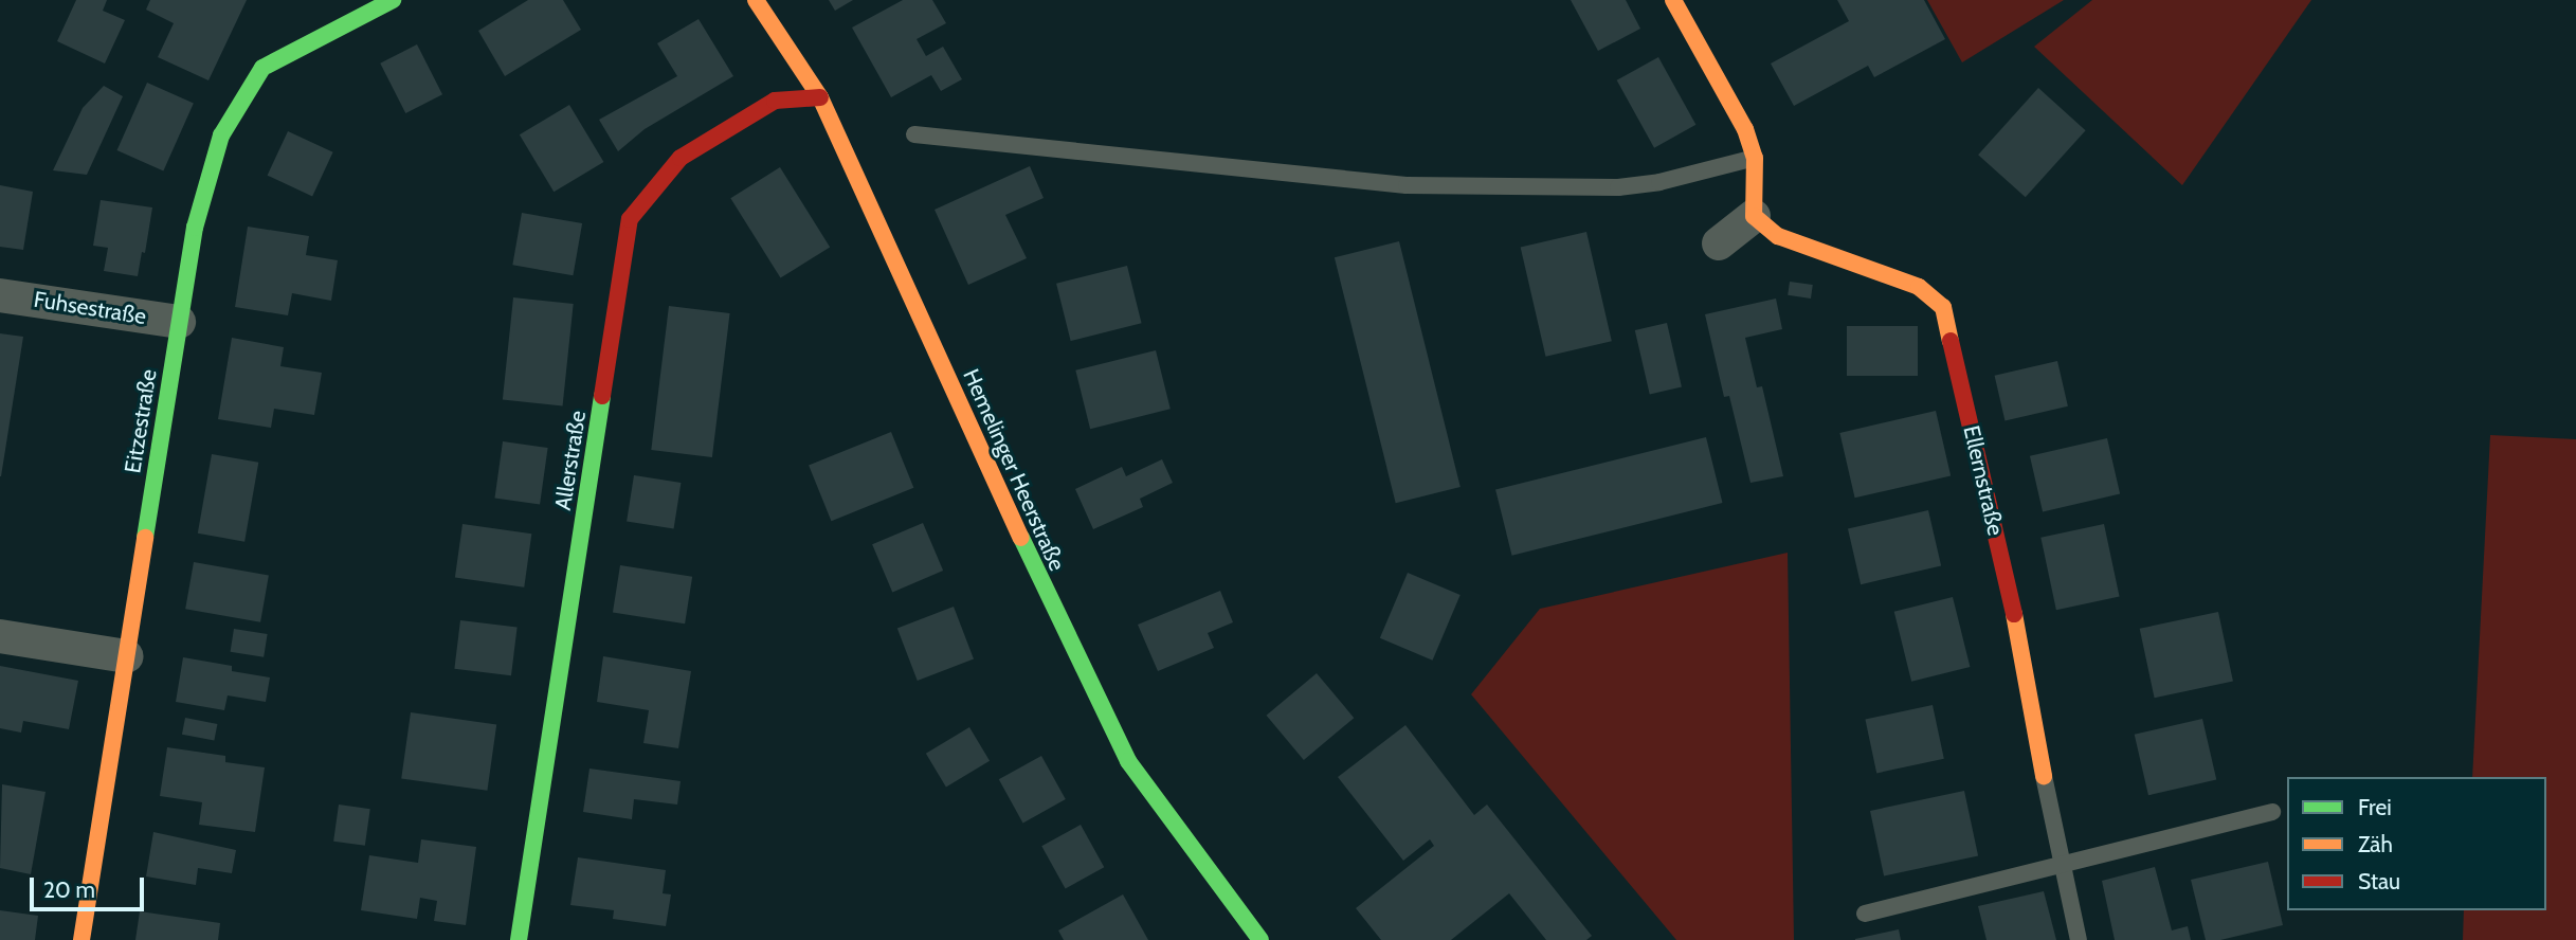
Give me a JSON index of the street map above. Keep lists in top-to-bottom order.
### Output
{
  "streets": {
    "street": [
      "Fuhsestraße",
      "Eitzestraße",
      "Allerstraße",
      "Hemelinger Heerstraße",
      "Ellernstraße"
    ]
  },
  "crossings": [
    ["Fuhsestraße", "Eitzestraße"],
    ["Allerstraße", "Hemelinger Heerstraße"]
  ],
  "legend": ["Frei", "Zäh", "Stau"],
  "scale_bar": "20 m"
}
